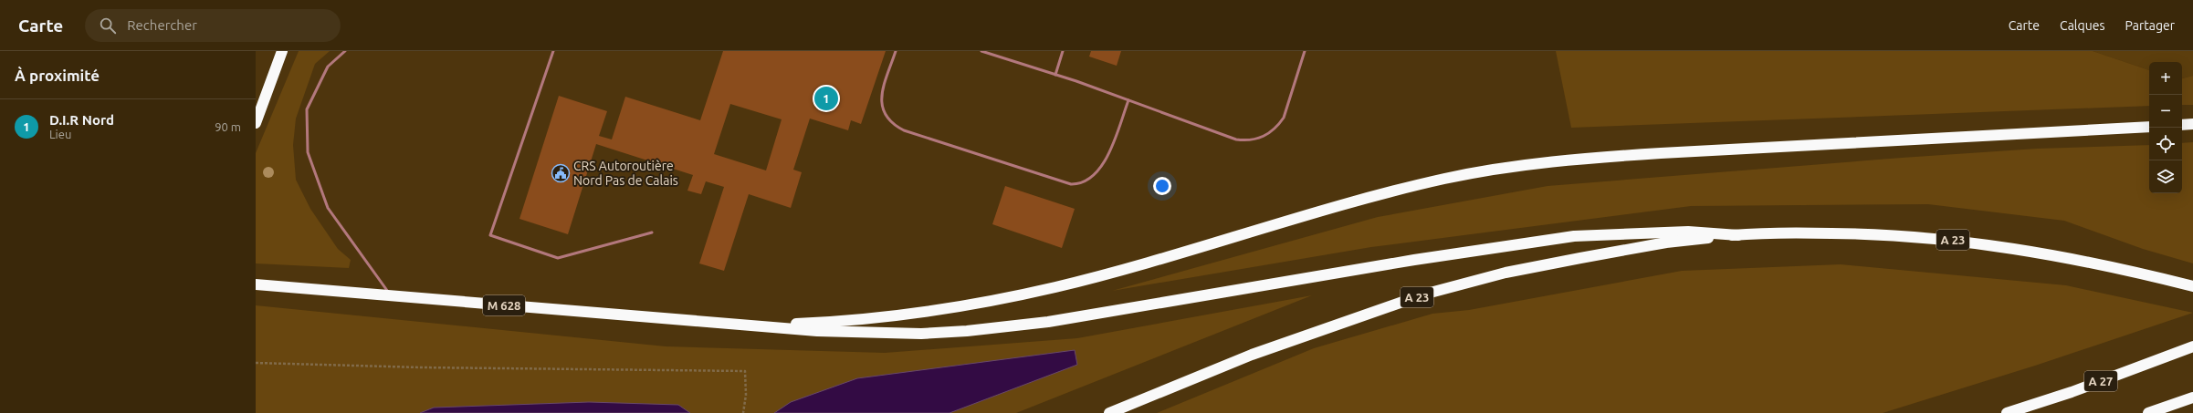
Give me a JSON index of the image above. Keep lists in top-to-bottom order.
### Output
{
  "streets": {
    "highway": ["A 23", "M 628", "A 27"]
  },
  "places": {
    "public building": ["CRS Autoroutière Nord Pas de Calais"]
  },
  "page": {
    "header": "Carte",
    "search": "Rechercher",
    "nav": ["Carte", "Calques", "Partager"],
    "heading": "À proximité",
    "map_buttons": ["+", "−"],
    "pins": "1",
    "list": [
      {
        "mark": "1",
        "name": "D.I.R Nord",
        "note": "Lieu",
        "value": "90 m"
      }
    ]
  }
}
